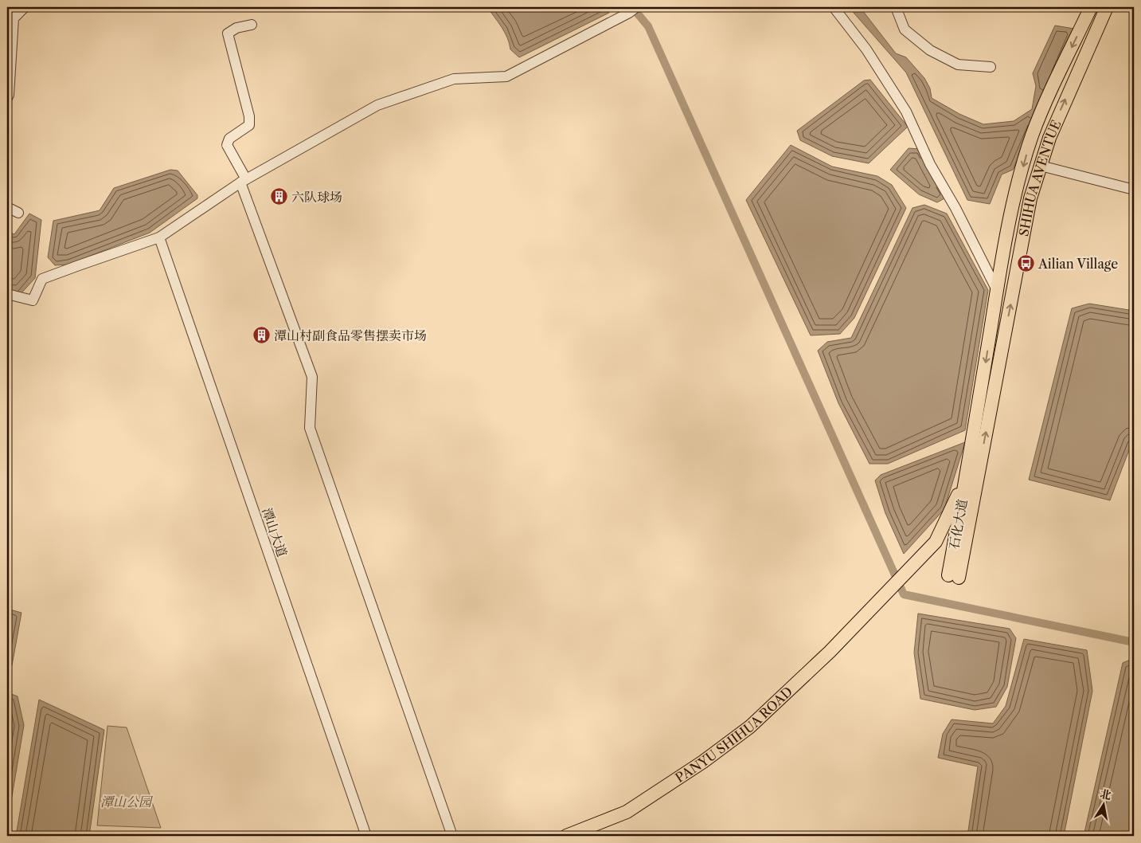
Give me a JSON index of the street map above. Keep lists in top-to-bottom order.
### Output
{
  "streets": {
    "main road": ["SHIHUA AVENTUE", "石化大道", "PANYU SHIHUA ROAD"],
    "street": ["潭山大道"]
  },
  "crossings": [
    ["SHIHUA AVENTUE", "石化大道"],
    ["SHIHUA AVENTUE", "PANYU SHIHUA ROAD"],
    ["石化大道", "PANYU SHIHUA ROAD"]
  ],
  "parks": ["潭山公园"],
  "places": {
    "building": ["六队球场", "潭山村副食品零售摆卖市场"],
    "bus stop": ["Ailian Village"]
  },
  "north": "top"
}
